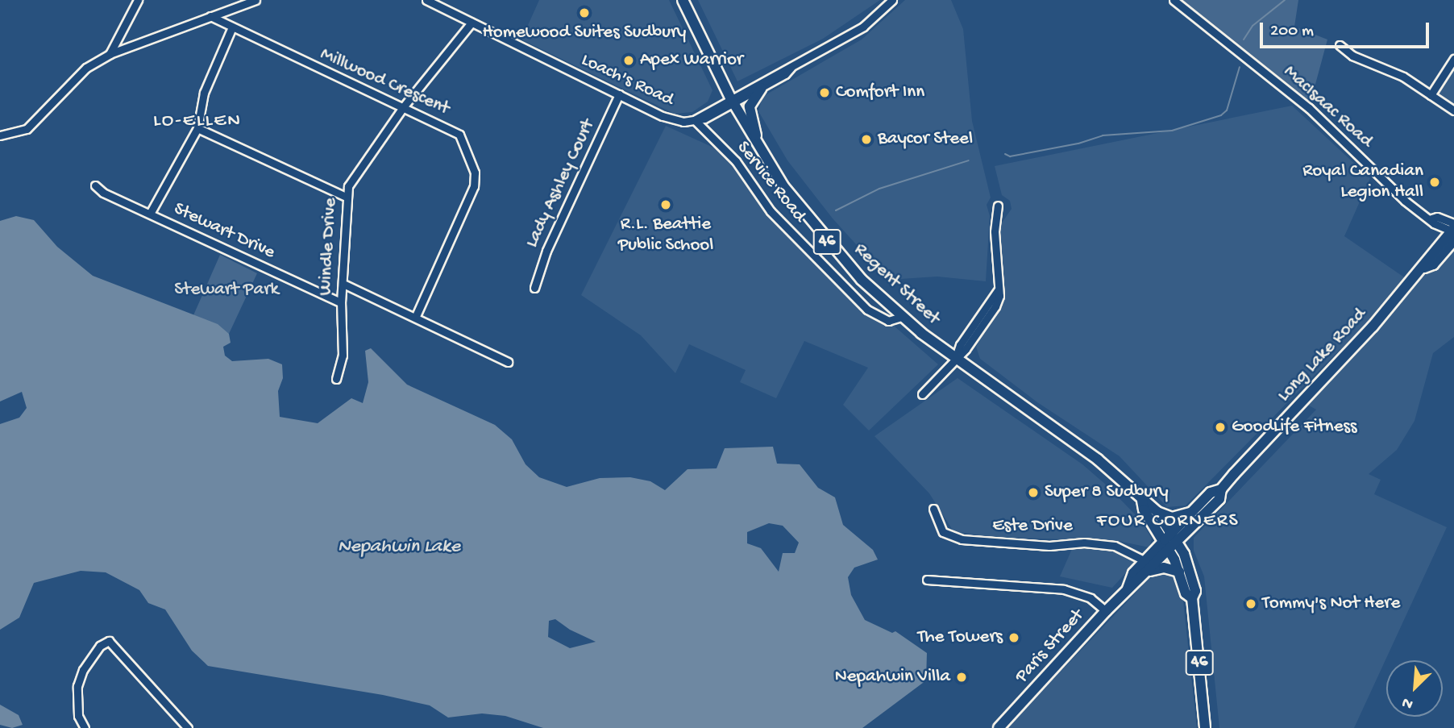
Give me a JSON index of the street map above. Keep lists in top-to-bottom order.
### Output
{
  "streets": {
    "main road": [
      "46",
      "Regent Street",
      "Long Lake Road",
      "Paris Street"
    ],
    "street": [
      "Loach's Road",
      "Millwood Crescent",
      "MacIsaac Road",
      "Service Road",
      "Lady Ashley Court",
      "Stewart Drive",
      "Windle Drive",
      "Este Drive"
    ]
  },
  "crossings": [
    ["Loach's Road", "Service Road"],
    ["Loach's Road", "Lady Ashley Court"],
    ["Loach's Road", "Windle Drive"],
    ["Millwood Crescent", "Windle Drive"],
    ["MacIsaac Road", "Long Lake Road"],
    ["Service Road", "Regent Street"],
    ["Stewart Drive", "Windle Drive"],
    ["Regent Street", "Long Lake Road"],
    ["Regent Street", "Paris Street"],
    ["Long Lake Road", "Paris Street"],
    ["Este Drive", "Paris Street"]
  ],
  "districts": ["LO-ELLEN", "FOUR CORNERS"],
  "water": ["Nepahwin Lake"],
  "parks": ["Stewart Park"],
  "places": [
    "Homewood Suites Sudbury",
    "Apex Warrior",
    "Comfort Inn",
    "Baycor Steel",
    "Royal Canadian Legion Hall",
    "R.L. Beattie Public School",
    "GoodLife Fitness",
    "Super 8 Sudbury",
    "Tommy's Not Here",
    "The Towers",
    "Nepahwin Villa"
  ],
  "scale_bar": "200 m",
  "north": "bottom left"
}
